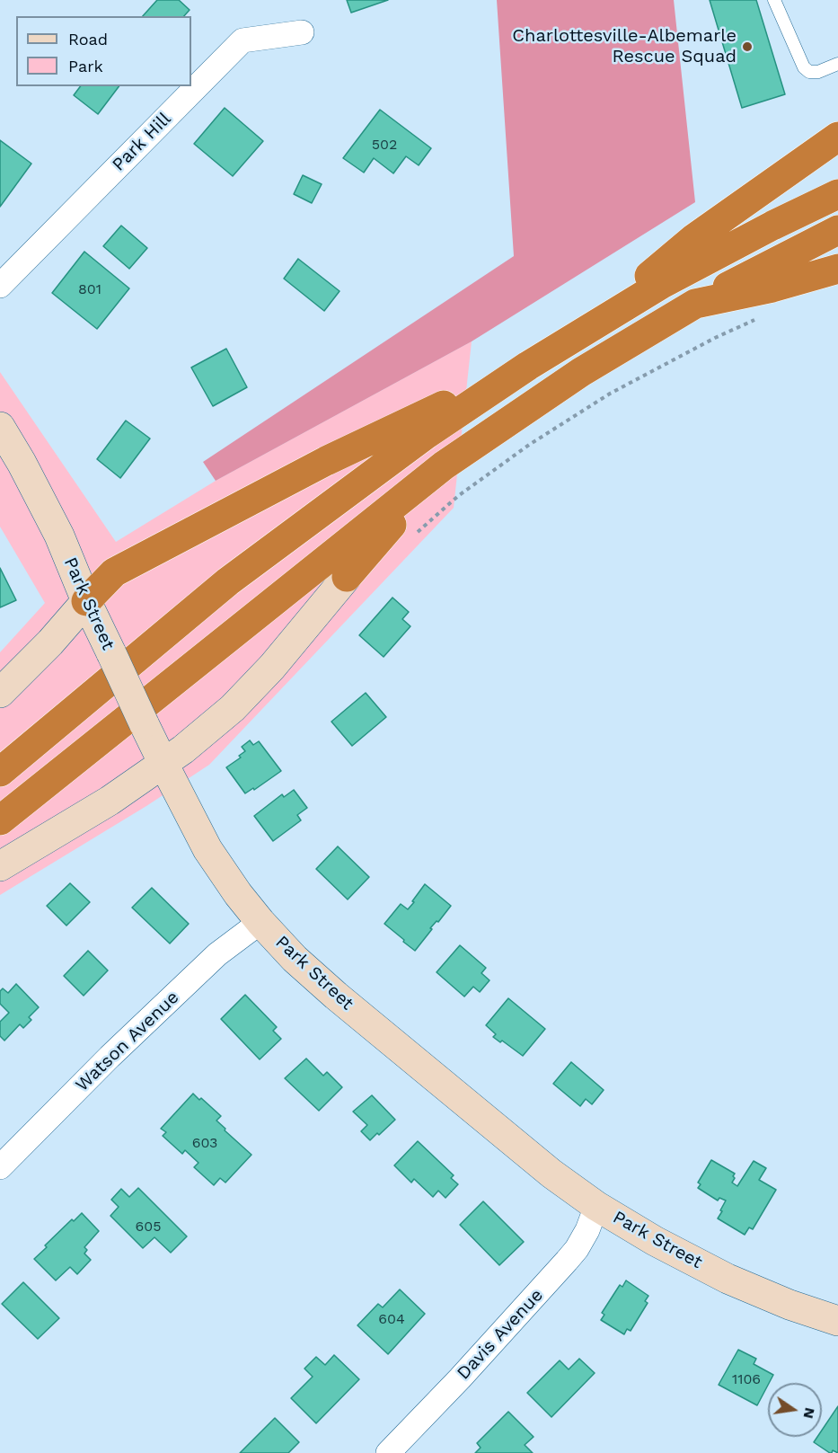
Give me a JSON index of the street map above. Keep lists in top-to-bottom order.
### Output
{
  "streets": {
    "street": [
      "Park Hill",
      "Park Street",
      "Watson Avenue",
      "Davis Avenue"
    ]
  },
  "crossings": [
    ["Park Street", "Watson Avenue"],
    ["Park Street", "Davis Avenue"]
  ],
  "places": ["Charlottesville-Albemarle Rescue Squad"],
  "house_numbers": [
    "502",
    "801",
    "603",
    "605",
    "604",
    "1106"
  ],
  "legend": ["Road", "Park"],
  "north": "right"
}
